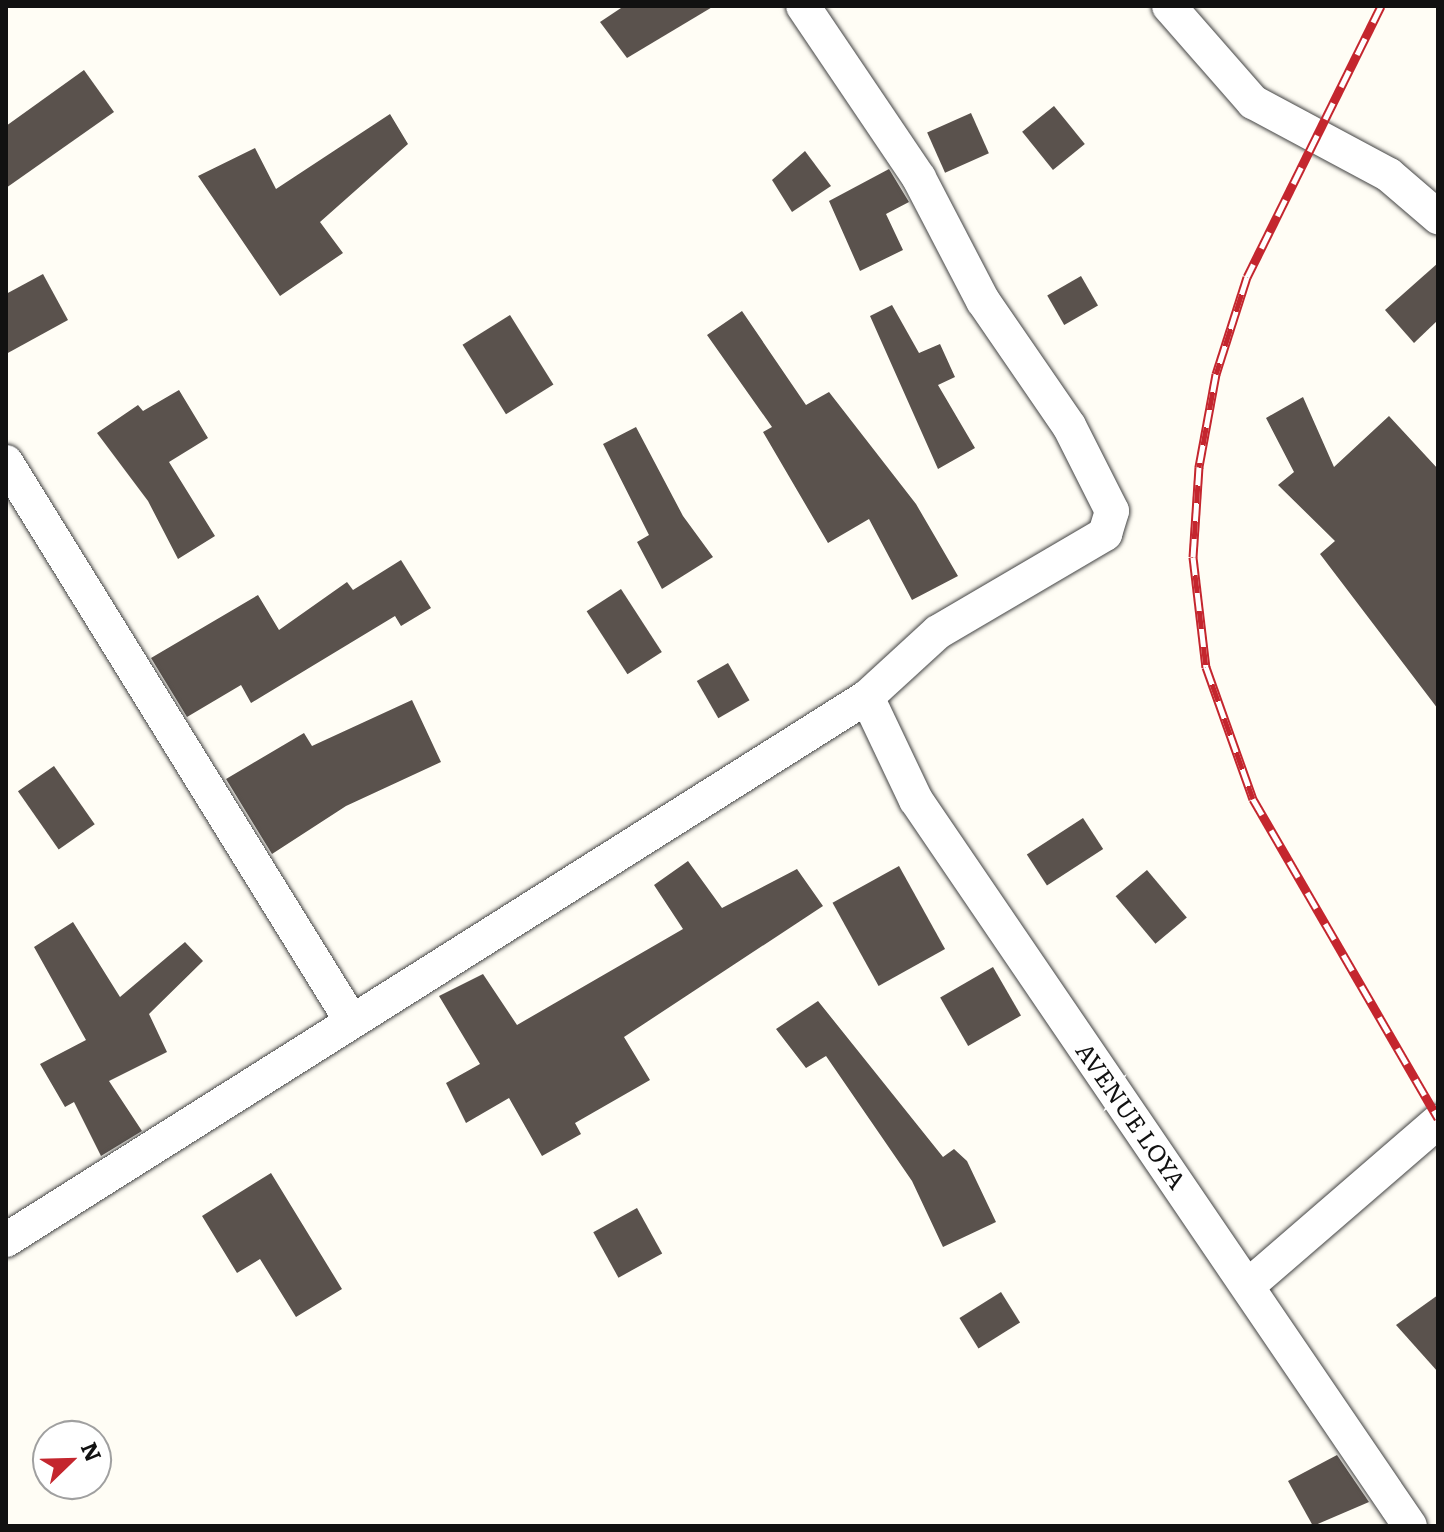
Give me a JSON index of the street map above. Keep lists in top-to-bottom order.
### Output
{
  "streets": {
    "street": ["AVENUE LOYA"]
  },
  "north": "top right"
}
